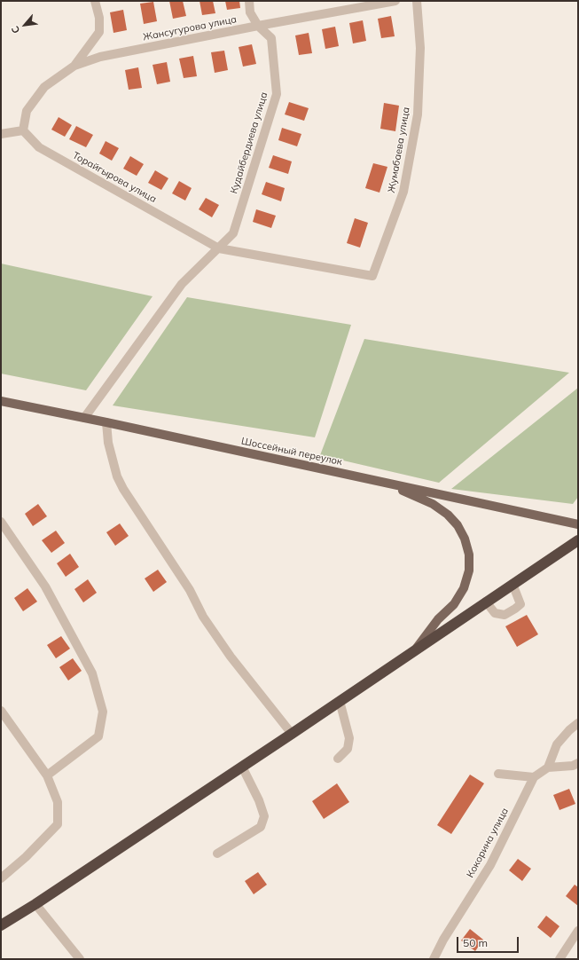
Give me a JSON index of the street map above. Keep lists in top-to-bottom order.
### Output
{
  "streets": {
    "main road": ["Шоссейный переулок"],
    "street": [
      "Жансугурова улица",
      "Кудайбердиева улица",
      "Жумабаева улица",
      "Торайгырова улица",
      "Кокорина улица"
    ]
  },
  "crossings": [
    ["Жансугурова улица", "Кудайбердиева улица"],
    ["Жансугурова улица", "Торайгырова улица"],
    ["Кудайбердиева улица", "Торайгырова улица"],
    ["Кудайбердиева улица", "Шоссейный переулок"],
    ["Жумабаева улица", "Торайгырова улица"]
  ],
  "scale_bar": "50 m",
  "north": "bottom left"
}
